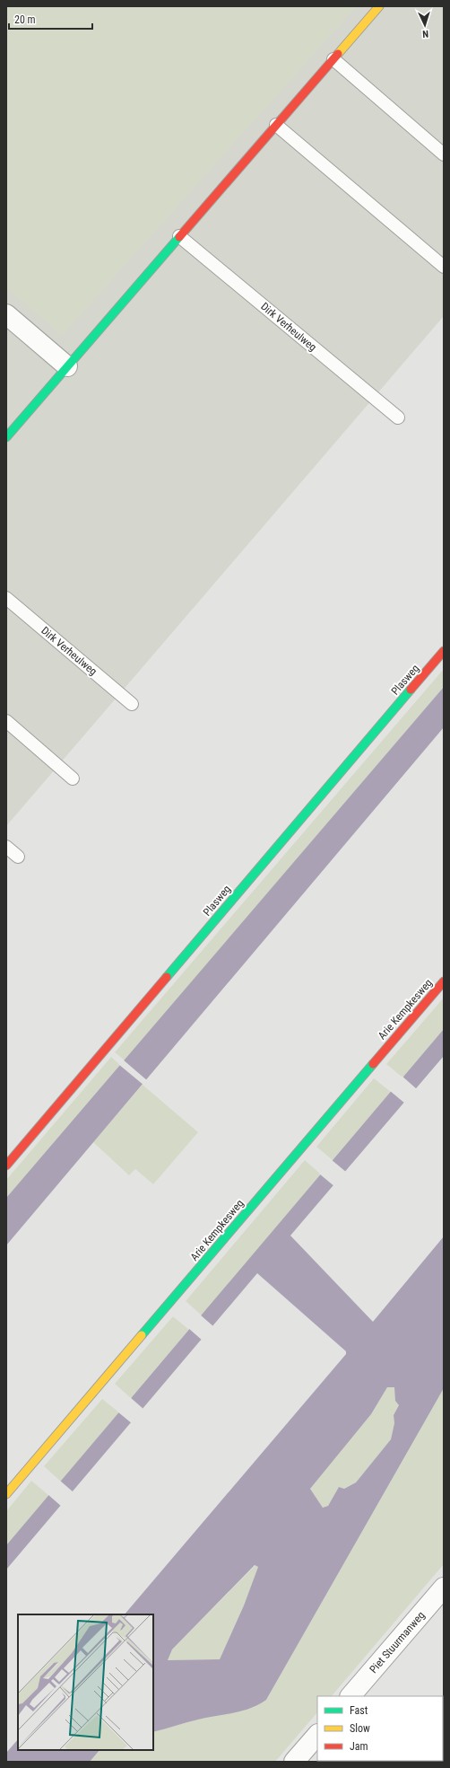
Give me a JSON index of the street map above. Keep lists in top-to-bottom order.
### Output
{
  "streets": {
    "street": ["Plasweg", "Arie Kempkesweg", "Piet Stuurmanweg"],
    "lane": ["Dirk Verheulweg"]
  },
  "legend": ["Fast", "Slow", "Jam"],
  "scale_bar": "20 m",
  "north": "bottom"
}
